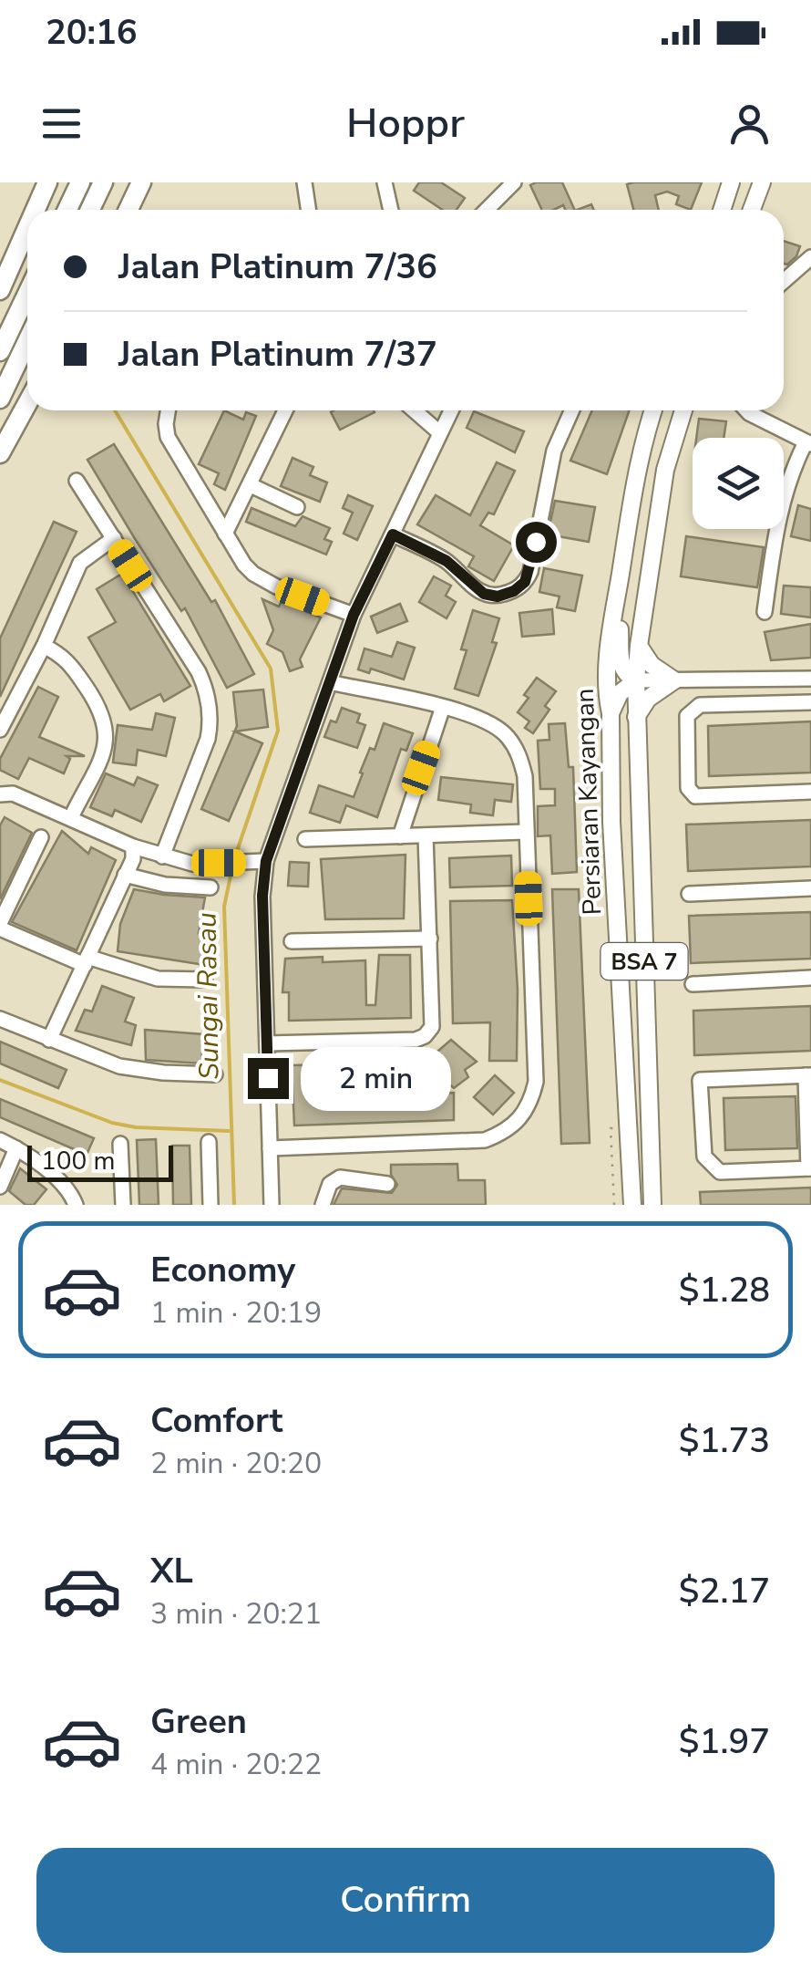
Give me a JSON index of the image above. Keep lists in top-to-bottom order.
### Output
{
  "streets": {
    "main road": ["Persiaran Kayangan", "BSA 7"]
  },
  "water": ["Sungai Rasau"],
  "scale_bar": "100 m",
  "page": {
    "status": "20:16",
    "header": "Hoppr",
    "banner": ["Jalan Platinum 7/36", "Jalan Platinum 7/37"],
    "bubble": "2 min",
    "scale": "100 m",
    "list": [
      {
        "name": "Economy",
        "note": "1 min · 20:19",
        "value": "$1.28"
      },
      {
        "name": "Comfort",
        "note": "2 min · 20:20",
        "value": "$1.73"
      },
      {
        "name": "XL",
        "note": "3 min · 20:21",
        "value": "$2.17"
      },
      {
        "name": "Green",
        "note": "4 min · 20:22",
        "value": "$1.97"
      }
    ],
    "buttons": "Confirm"
  }
}
